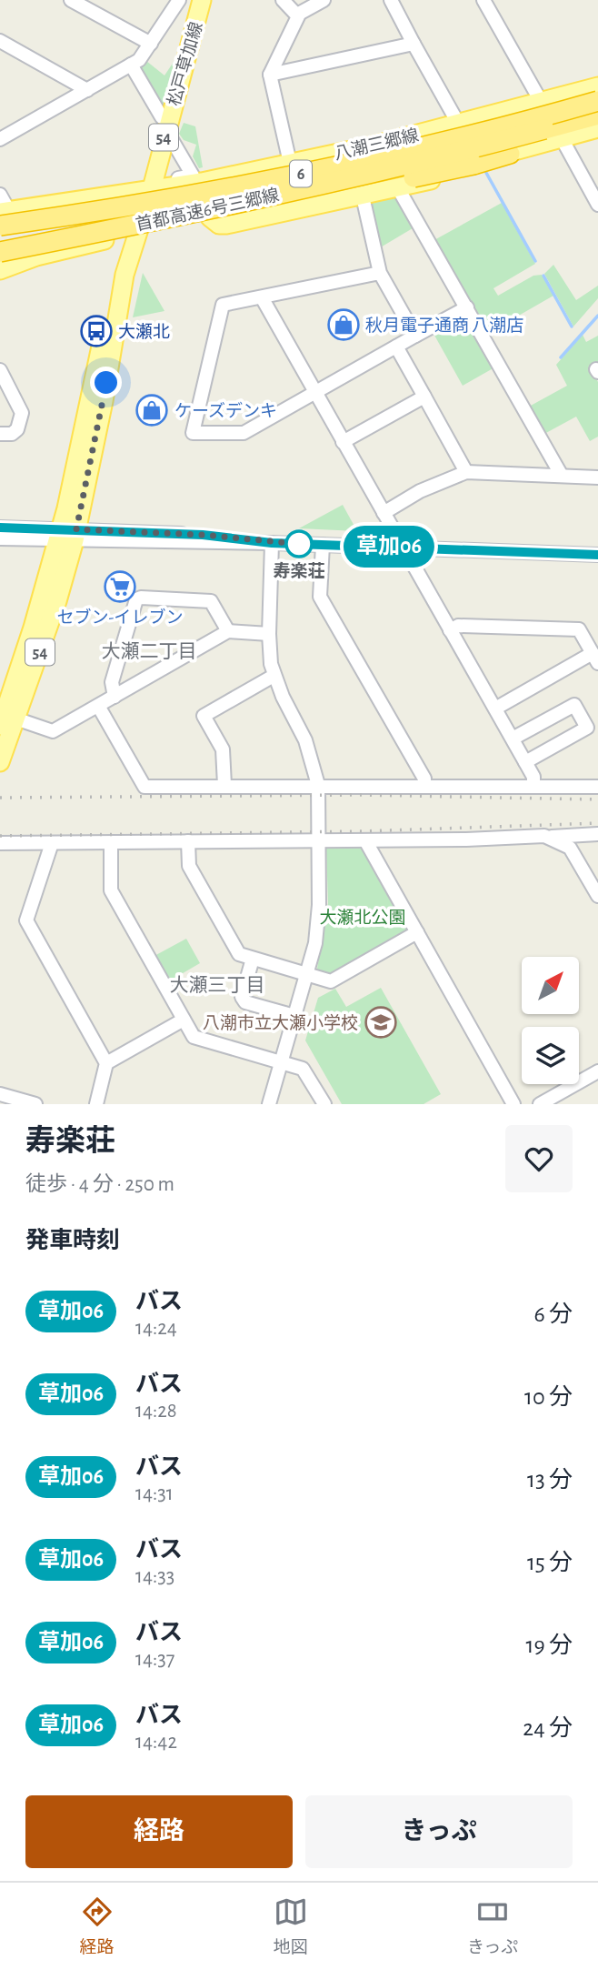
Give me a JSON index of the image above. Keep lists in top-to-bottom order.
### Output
{
  "streets": {
    "highway": ["6", "首都高速6号三郷線"],
    "main road": ["松戸草加線", "54", "八潮三郷線"]
  },
  "crossings": [
    ["松戸草加線", "八潮三郷線"],
    ["松戸草加線", "首都高速6号三郷線"],
    ["八潮三郷線", "首都高速6号三郷線"]
  ],
  "districts": ["大瀬二丁目", "大瀬三丁目"],
  "parks": ["大瀬北公園"],
  "places": {
    "shop": ["秋月電子通商 八潮店", "ケーズデンキ"],
    "bus stop": ["大瀬北"],
    "other": ["寿楽荘"],
    "supermarket": ["セブン-イレブン"],
    "school or university": ["八潮市立大瀬小学校"]
  },
  "lines": ["bus line 草加06"],
  "north": "top right",
  "page": {
    "on_map": "草加06",
    "heading": [
      ["寿楽荘", "徒歩 · 4 分 · 250 m"],
      "発車時刻"
    ],
    "list": [
      {
        "mark": "草加06",
        "name": "バス",
        "note": "14:24",
        "value": "6 分"
      },
      {
        "mark": "草加06",
        "name": "バス",
        "note": "14:28",
        "value": "10 分"
      },
      {
        "mark": "草加06",
        "name": "バス",
        "note": "14:31",
        "value": "13 分"
      },
      {
        "mark": "草加06",
        "name": "バス",
        "note": "14:33",
        "value": "15 分"
      },
      {
        "mark": "草加06",
        "name": "バス",
        "note": "14:37",
        "value": "19 分"
      },
      {
        "mark": "草加06",
        "name": "バス",
        "note": "14:42",
        "value": "24 分"
      }
    ],
    "buttons": ["経路", "きっぷ"],
    "tabs": ["経路", "地図", "きっぷ"]
  }
}
